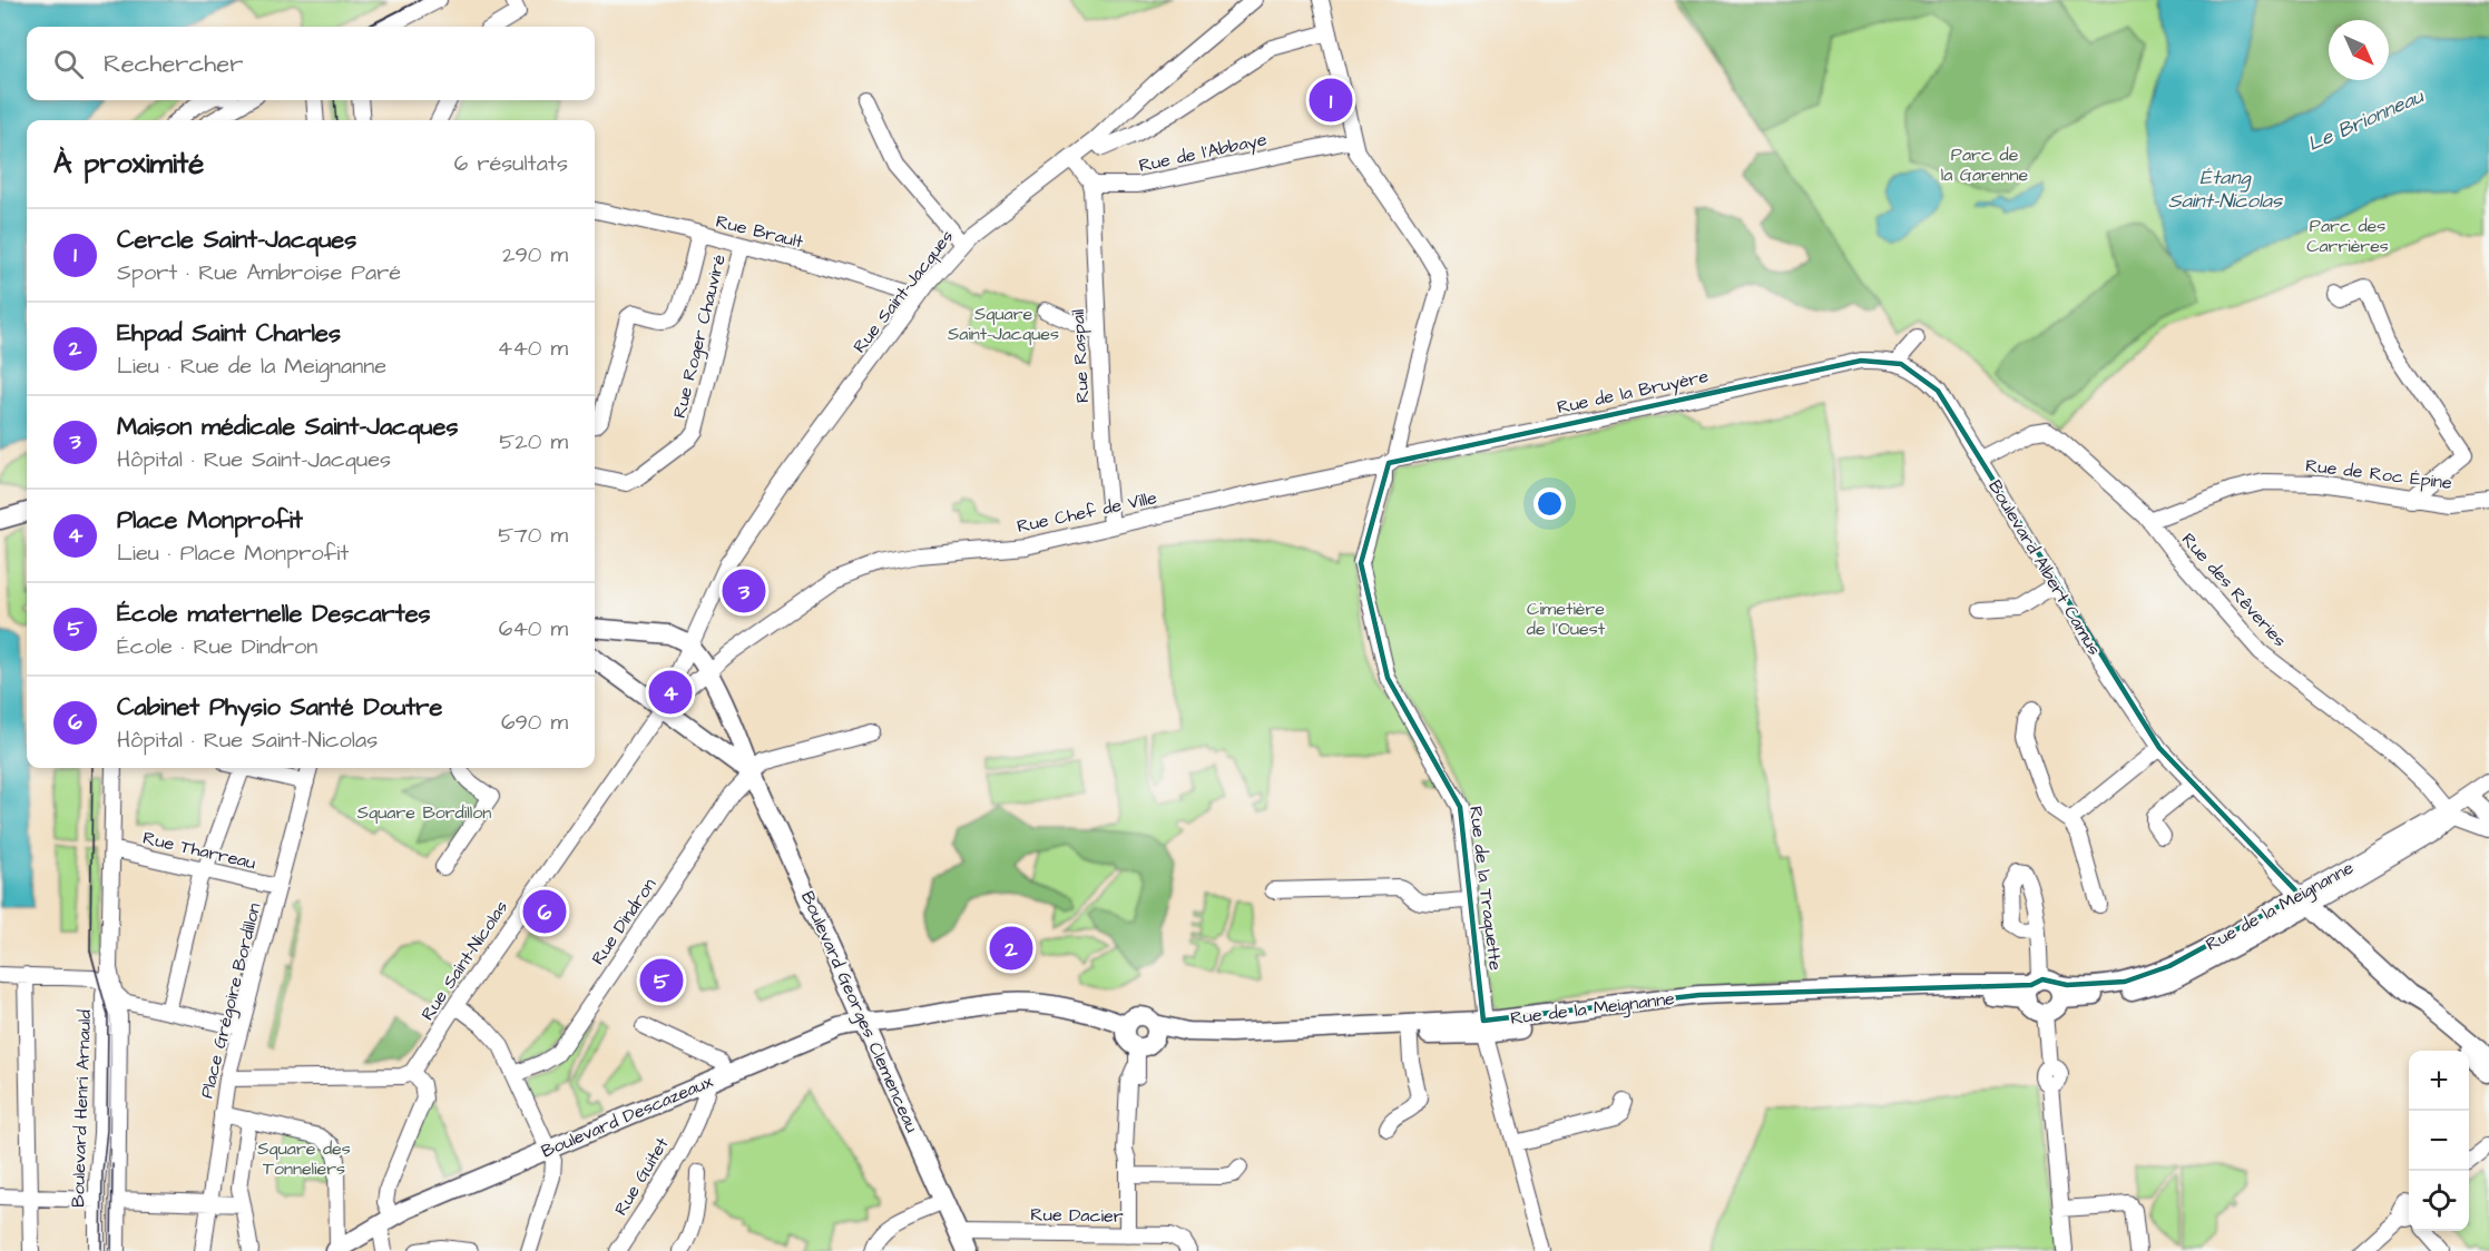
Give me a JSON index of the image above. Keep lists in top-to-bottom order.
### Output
{
  "streets": {
    "main road": [
      "Boulevard Albert Camus",
      "Rue de la Meignanne",
      "Boulevard Georges Clemenceau",
      "Boulevard Descazeaux"
    ],
    "street": [
      "Rue de l'Abbaye",
      "Rue Brault",
      "Rue Saint-Jacques",
      "Rue Roger Chauviré",
      "Rue Raspail",
      "Rue de la Bruyère",
      "Rue de Roc Épine",
      "Rue Chef de Ville",
      "Rue des Rêveries",
      "Rue Tharreau",
      "Rue de la Traquette",
      "Rue Dindron",
      "Rue Saint-Nicolas",
      "Place Grégoire Bordillon",
      "Boulevard Henri Arnauld",
      "Rue Guitet",
      "Rue Dacier"
    ]
  },
  "crossings": [
    ["Rue de l'Abbaye", "Rue Raspail"],
    ["Rue de l'Abbaye", "Rue de la Traquette"],
    ["Rue Brault", "Rue Saint-Jacques"],
    ["Rue Brault", "Rue Roger Chauviré"],
    ["Rue Saint-Jacques", "Rue Chef de Ville"],
    ["Rue Saint-Jacques", "Rue Saint-Nicolas"],
    ["Rue Saint-Jacques", "Boulevard Georges Clemenceau"],
    ["Rue Raspail", "Rue Chef de Ville"],
    ["Rue de la Bruyère", "Rue Chef de Ville"],
    ["Rue de la Bruyère", "Boulevard Albert Camus"],
    ["Rue de la Bruyère", "Rue de la Traquette"],
    ["Rue de Roc Épine", "Rue des Rêveries"],
    ["Rue Chef de Ville", "Rue de la Traquette"],
    ["Rue Chef de Ville", "Rue Saint-Nicolas"],
    ["Rue Chef de Ville", "Boulevard Georges Clemenceau"],
    ["Boulevard Albert Camus", "Rue des Rêveries"],
    ["Boulevard Albert Camus", "Rue de la Meignanne"],
    ["Rue des Rêveries", "Rue de la Meignanne"],
    ["Rue Tharreau", "Place Grégoire Bordillon"],
    ["Rue Tharreau", "Boulevard Henri Arnauld"],
    ["Rue de la Traquette", "Rue de la Meignanne"],
    ["Rue Dindron", "Boulevard Georges Clemenceau"],
    ["Boulevard Georges Clemenceau", "Boulevard Descazeaux"],
    ["Boulevard Georges Clemenceau", "Rue Dacier"],
    ["Boulevard Descazeaux", "Rue Guitet"]
  ],
  "water": ["Le Brionneau", "Étang Saint-Nicolas"],
  "parks": [
    "Parc de la Garenne",
    "Parc des Carrières",
    "Square Saint-Jacques",
    "Cimetière de l'Ouest",
    "Square Bordillon",
    "Square des Tonneliers"
  ],
  "north": "bottom right",
  "page": {
    "search": "Rechercher",
    "pins": [
      "1",
      "3",
      "4",
      "6",
      "2",
      "5"
    ],
    "heading": ["À proximité", "6 résultats"],
    "list": [
      {
        "mark": "1",
        "name": "Cercle Saint-Jacques",
        "note": "Sport · Rue Ambroise Paré",
        "value": "290 m"
      },
      {
        "mark": "2",
        "name": "Ehpad Saint Charles",
        "note": "Lieu · Rue de la Meignanne",
        "value": "440 m"
      },
      {
        "mark": "3",
        "name": "Maison médicale Saint-Jacques",
        "note": "Hôpital · Rue Saint-Jacques",
        "value": "520 m"
      },
      {
        "mark": "4",
        "name": "Place Monprofit",
        "note": "Lieu · Place Monprofit",
        "value": "570 m"
      },
      {
        "mark": "5",
        "name": "École maternelle Descartes",
        "note": "École · Rue Dindron",
        "value": "640 m"
      },
      {
        "mark": "6",
        "name": "Cabinet Physio Santé Doutre",
        "note": "Hôpital · Rue Saint-Nicolas",
        "value": "690 m"
      }
    ],
    "map_buttons": ["+", "−"]
  }
}
